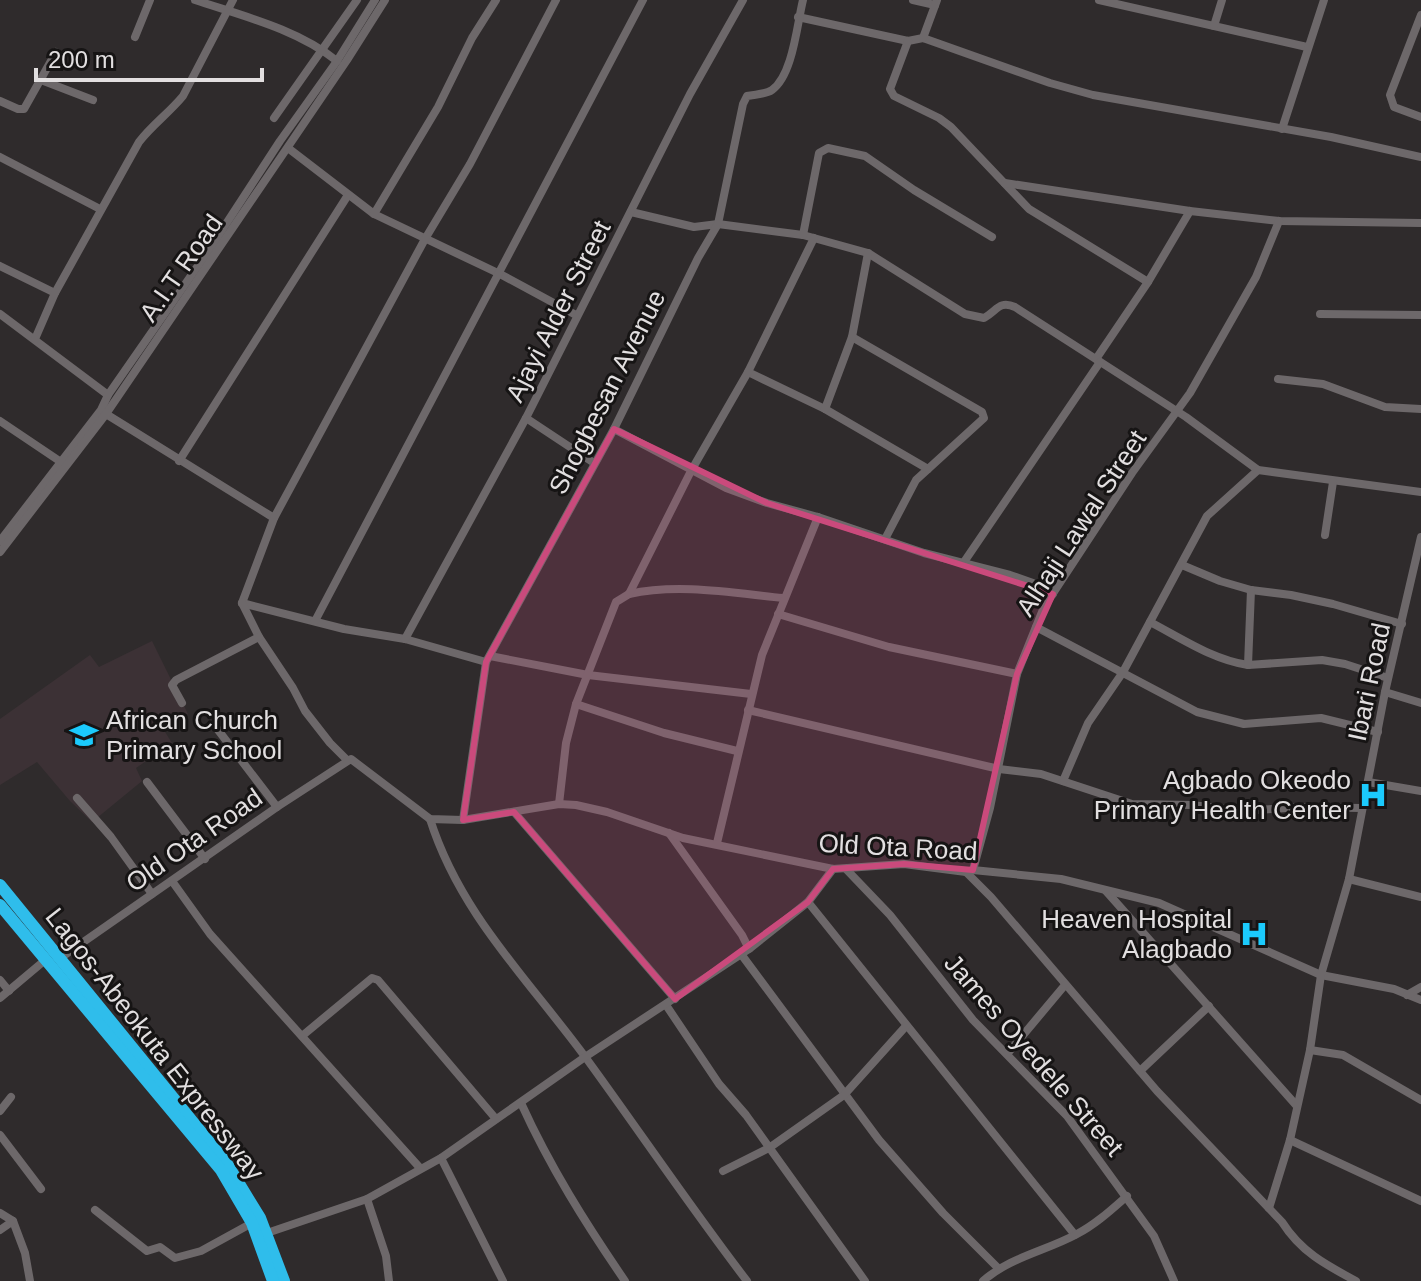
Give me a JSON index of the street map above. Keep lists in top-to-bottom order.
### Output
{
  "streets": {
    "highway": ["Lagos-Abeokuta Expressway"],
    "street": [
      "A.I.T Road",
      "Ajayi Alder Street",
      "Shogbesan Avenue",
      "Alhaji Lawal Street",
      "Ibari Road",
      "Old Ota Road",
      "James Oyedele Street"
    ]
  },
  "crossings": [
    ["Shogbesan Avenue", "Old Ota Road"],
    ["Alhaji Lawal Street", "Old Ota Road"],
    ["Ibari Road", "Old Ota Road"],
    ["Old Ota Road", "Lagos-Abeokuta Expressway"],
    ["Old Ota Road", "James Oyedele Street"]
  ],
  "places": {
    "school or university": ["African Church Primary School"],
    "hospital": ["Agbado Okeodo Primary Health Center", "Heaven Hospital Alagbado"]
  },
  "scale_bar": "200 m"
}
